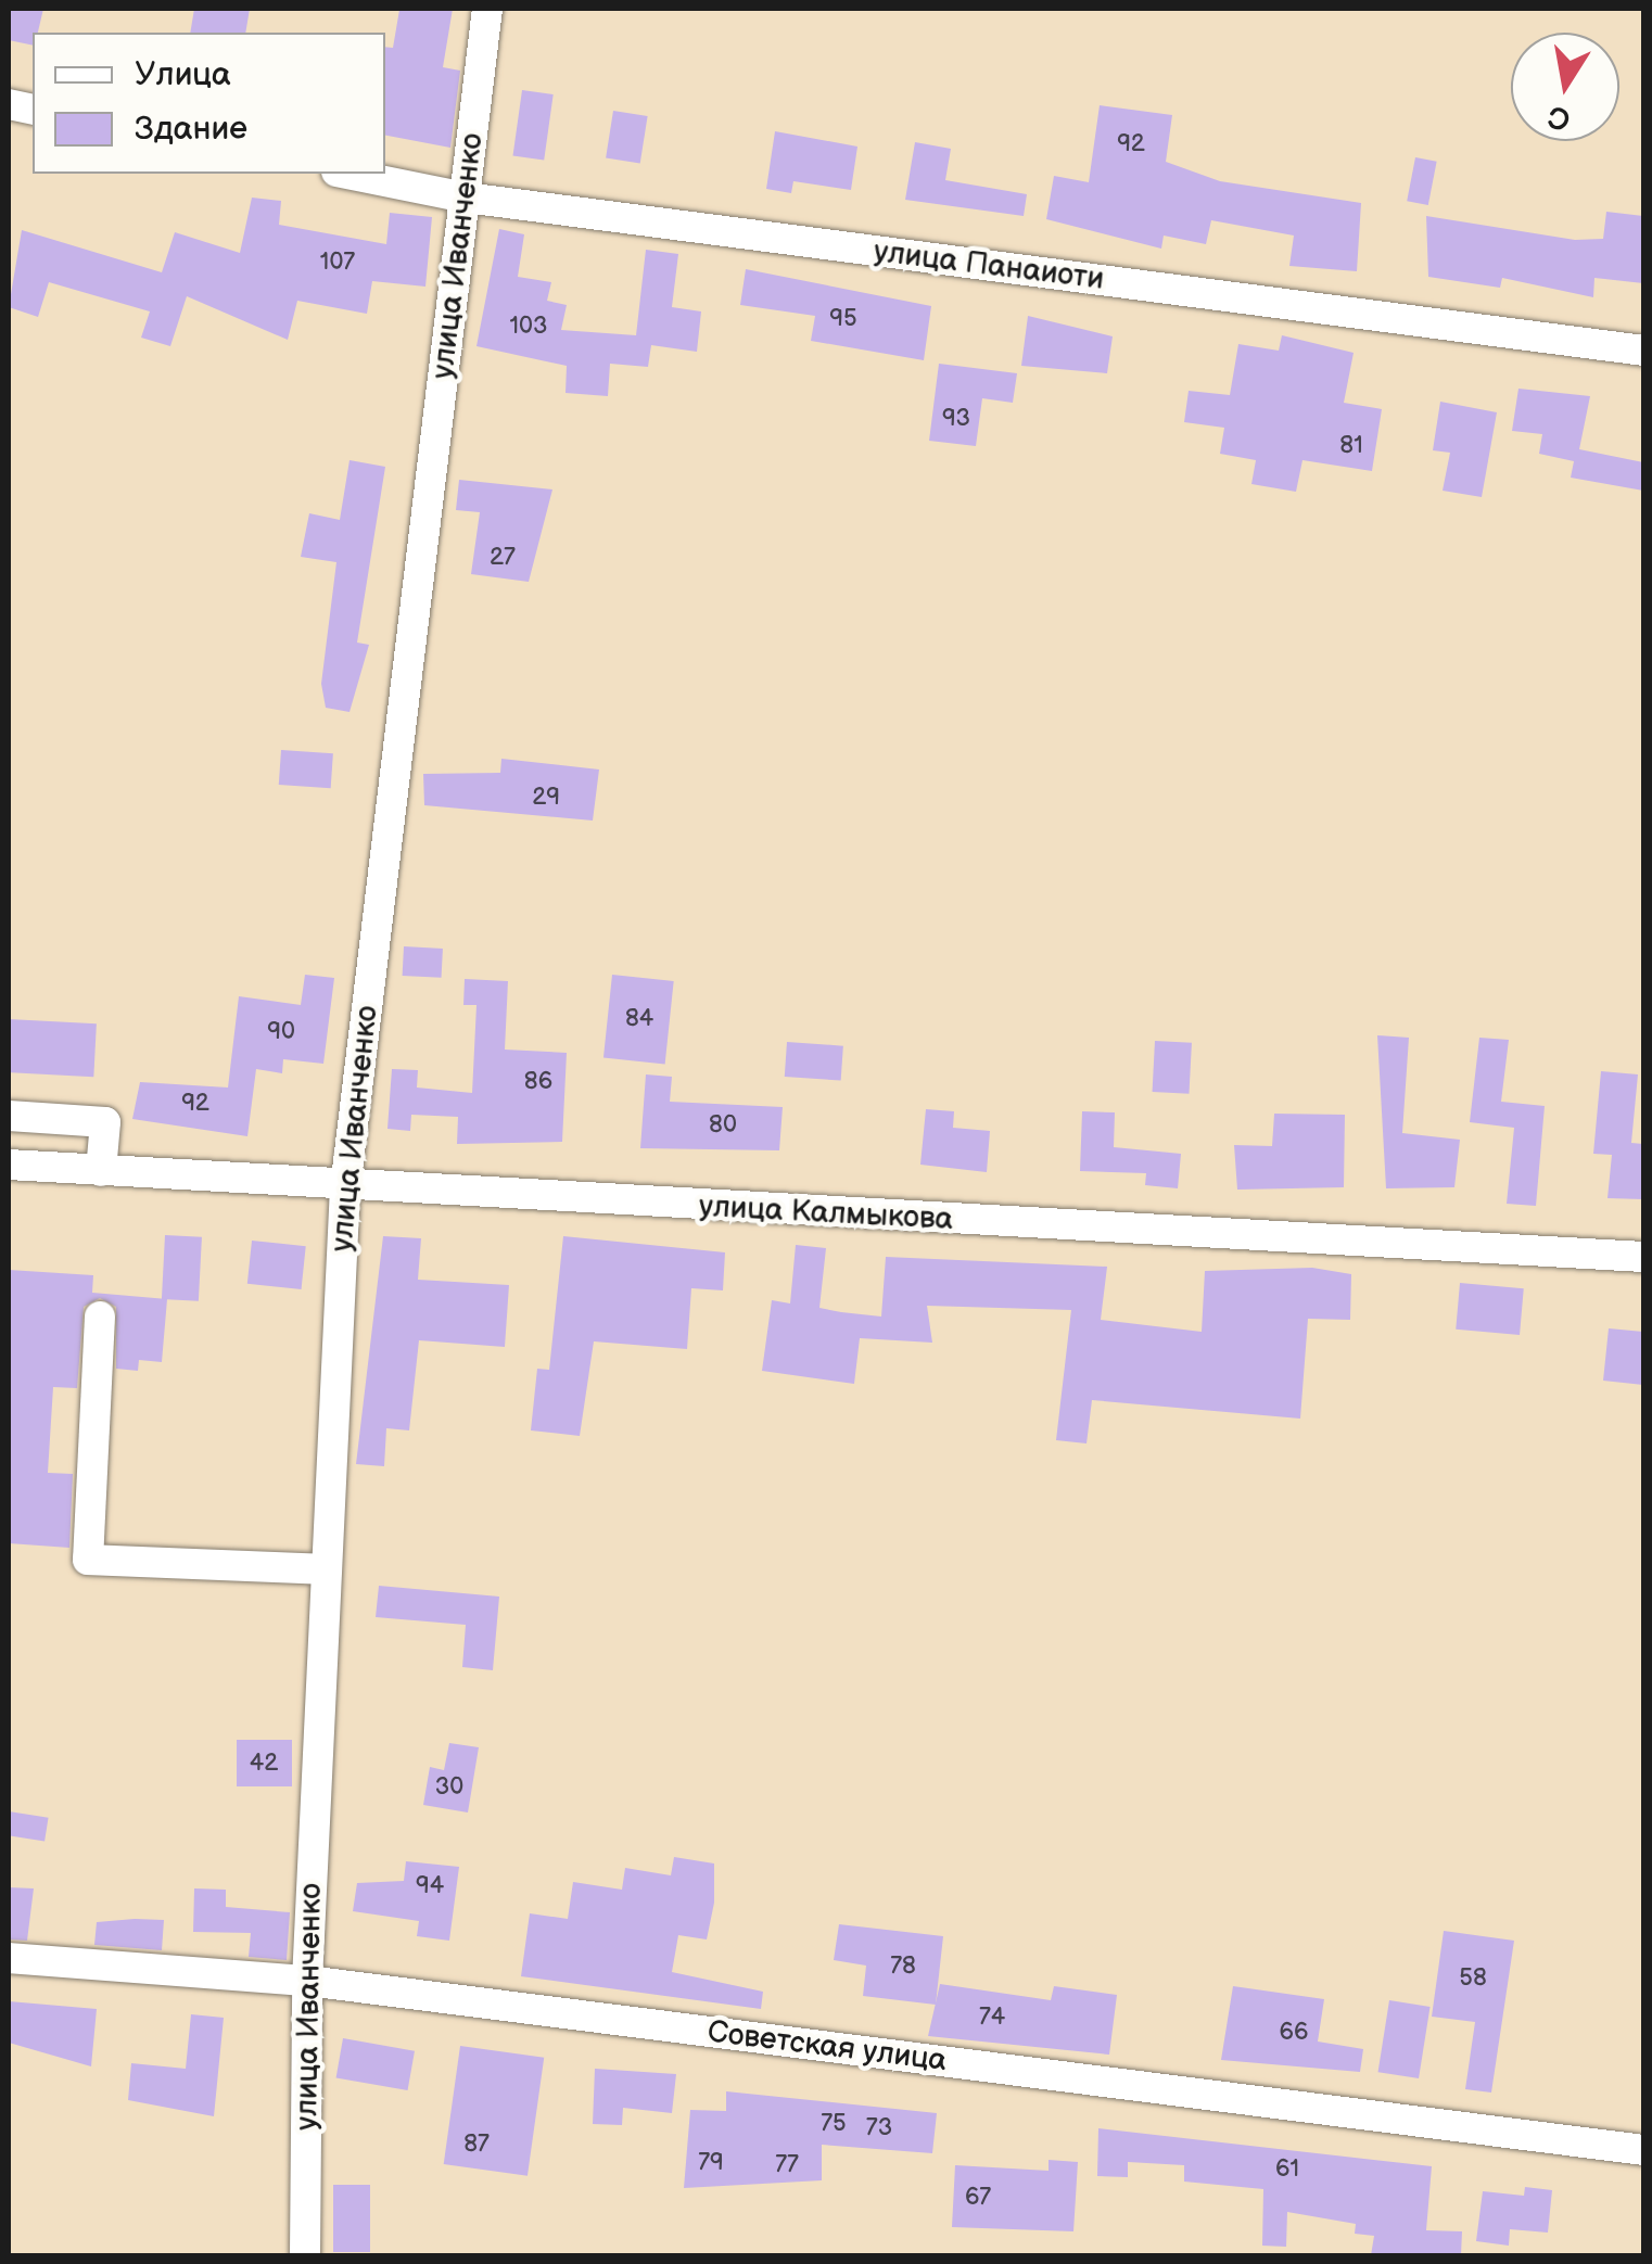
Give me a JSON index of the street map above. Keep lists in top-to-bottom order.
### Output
{
  "streets": {
    "street": [
      "улица Иванченко",
      "улица Панаиоти",
      "улица Калмыкова",
      "Советская улица"
    ]
  },
  "crossings": [
    ["улица Иванченко", "улица Панаиоти"],
    ["улица Иванченко", "улица Калмыкова"],
    ["улица Иванченко", "Советская улица"]
  ],
  "house_numbers": [
    "92",
    "107",
    "95",
    "103",
    "93",
    "81",
    "27",
    "29",
    "84",
    "90",
    "86",
    "92",
    "80",
    "42",
    "30",
    "94",
    "78",
    "58",
    "74",
    "66",
    "75",
    "73",
    "87",
    "79",
    "77",
    "61",
    "67"
  ],
  "legend": ["Улица", "Здание"],
  "north": "bottom"
}
